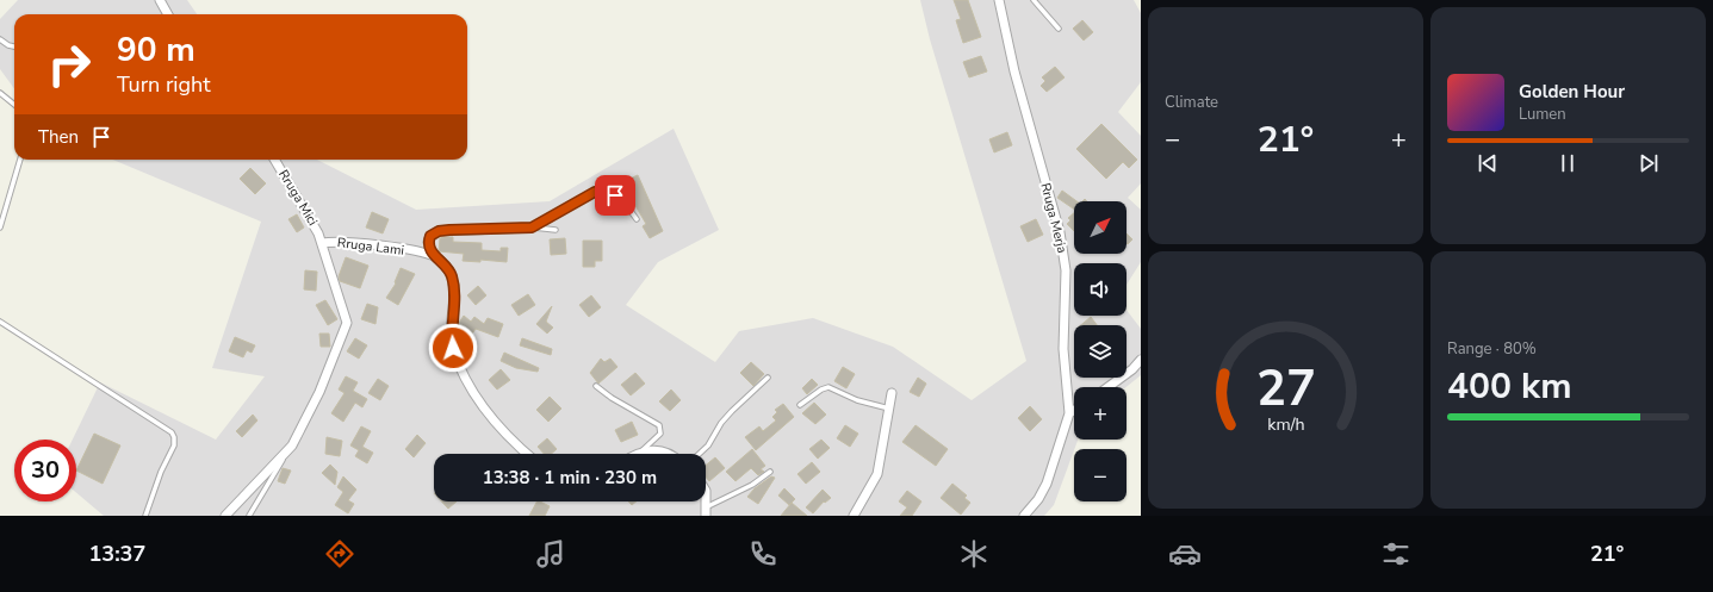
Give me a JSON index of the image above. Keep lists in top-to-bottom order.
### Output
{
  "streets": {
    "street": ["Rruga Mici", "Rruga Merja", "Rruga Lami"]
  },
  "crossings": [
    ["Rruga Mici", "Rruga Lami"]
  ],
  "north": "top right",
  "page": {
    "tile": [
      "Climate",
      ["Range · 80%", "400 km"]
    ],
    "turn": ["90 m", "Turn right"],
    "song": ["Golden Hour", "Lumen"],
    "then": "Then",
    "heat": ["−", "21°", "+"],
    "map_buttons": ["+", "−"],
    "limit": "30",
    "trip": "13:38 · 1 min · 230 m",
    "tabs": ["13:37", "21°"],
    "gauge": ["27", "km/h"]
  }
}
